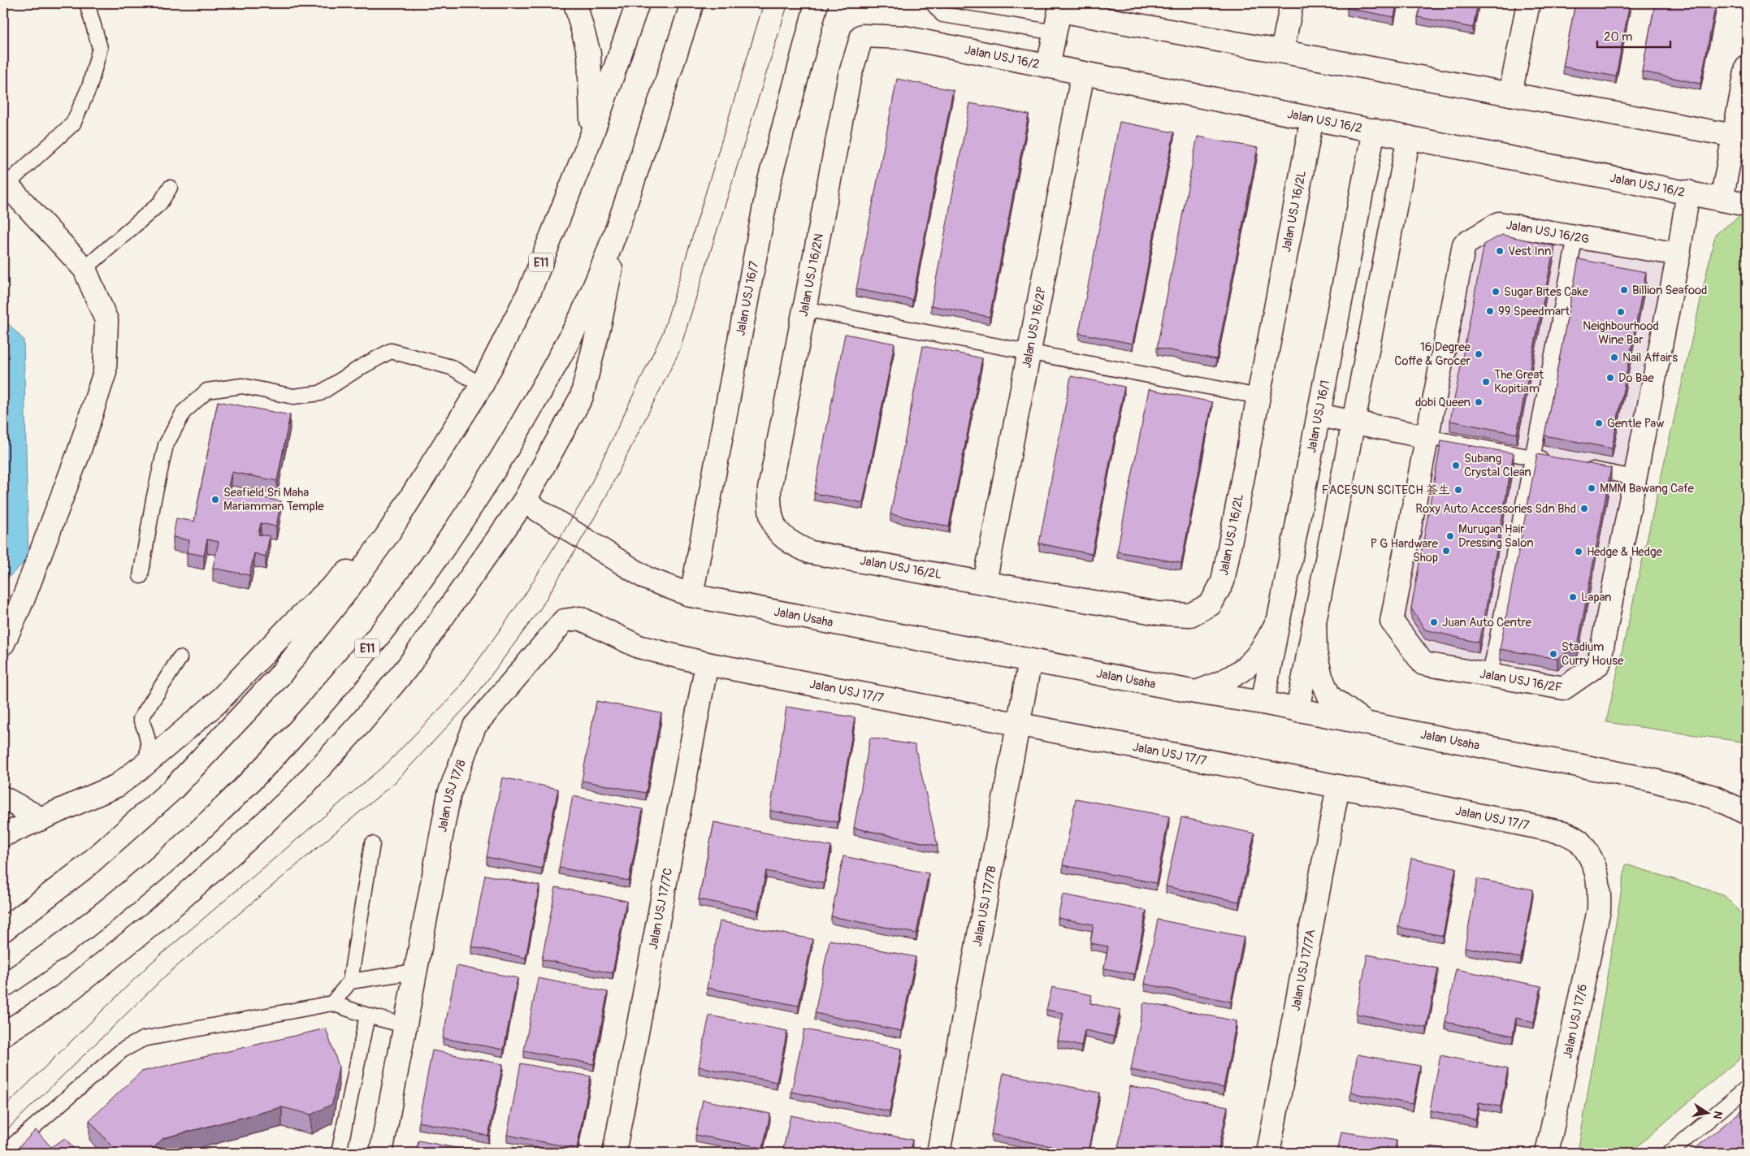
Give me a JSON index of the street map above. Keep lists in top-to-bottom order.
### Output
{
  "streets": {
    "main road": [
      "Jalan USJ 16/2",
      "Jalan USJ 16/2L",
      "Jalan USJ 16/2G",
      "E11",
      "Jalan USJ 16/2N",
      "Jalan USJ 16/7",
      "Jalan USJ 16/2P",
      "Jalan USJ 16/1",
      "Jalan Usaha",
      "Jalan USJ 16/2F",
      "Jalan USJ 17/7",
      "Jalan USJ 17/8",
      "Jalan USJ 17/7B",
      "Jalan USJ 17/7C",
      "Jalan USJ 17/7A",
      "Jalan USJ 17/6"
    ]
  },
  "crossings": [
    ["Jalan USJ 16/2", "Jalan USJ 16/2L"],
    ["Jalan USJ 16/2", "Jalan USJ 16/2N"],
    ["Jalan USJ 16/2", "Jalan USJ 16/2P"],
    ["Jalan USJ 16/2", "Jalan USJ 16/1"],
    ["Jalan USJ 16/2", "Jalan USJ 16/2F"],
    ["Jalan USJ 16/2L", "Jalan USJ 16/2N"],
    ["Jalan USJ 16/2L", "Jalan USJ 16/2P"],
    ["Jalan USJ 16/2G", "Jalan USJ 16/2F"],
    ["Jalan USJ 16/7", "Jalan Usaha"],
    ["Jalan USJ 16/1", "Jalan Usaha"],
    ["Jalan Usaha", "Jalan USJ 17/7B"],
    ["Jalan USJ 17/7", "Jalan USJ 17/8"],
    ["Jalan USJ 17/7", "Jalan USJ 17/7B"],
    ["Jalan USJ 17/7", "Jalan USJ 17/7C"],
    ["Jalan USJ 17/7", "Jalan USJ 17/7A"],
    ["Jalan USJ 17/7", "Jalan USJ 17/6"],
    ["Jalan USJ 17/8", "Jalan USJ 17/7C"]
  ],
  "places": [
    "Vest Inn",
    "Billion Seafood",
    "Sugar Bites Cake",
    "99 Speedmart",
    "Neighbourhood Wine Bar",
    "16 Degree Coffe & Grocer",
    "Nail Affairs",
    "Do Bae",
    "The Great Kopitiam",
    "dobi Queen",
    "Gentle Paw",
    "Subang Crystal Clean",
    "MMM Bawang Cafe",
    "FACESUN SCITECH 荟生",
    "Seafield Sri Maha Mariamman Temple",
    "Roxy Auto Accessories Sdn Bhd",
    "Murugan Hair Dressing Salon",
    "P G Hardware Shop",
    "Hedge & Hedge",
    "Lapan",
    "Juan Auto Centre",
    "Stadium Curry House"
  ],
  "scale_bar": "20 m",
  "north": "right"
}
